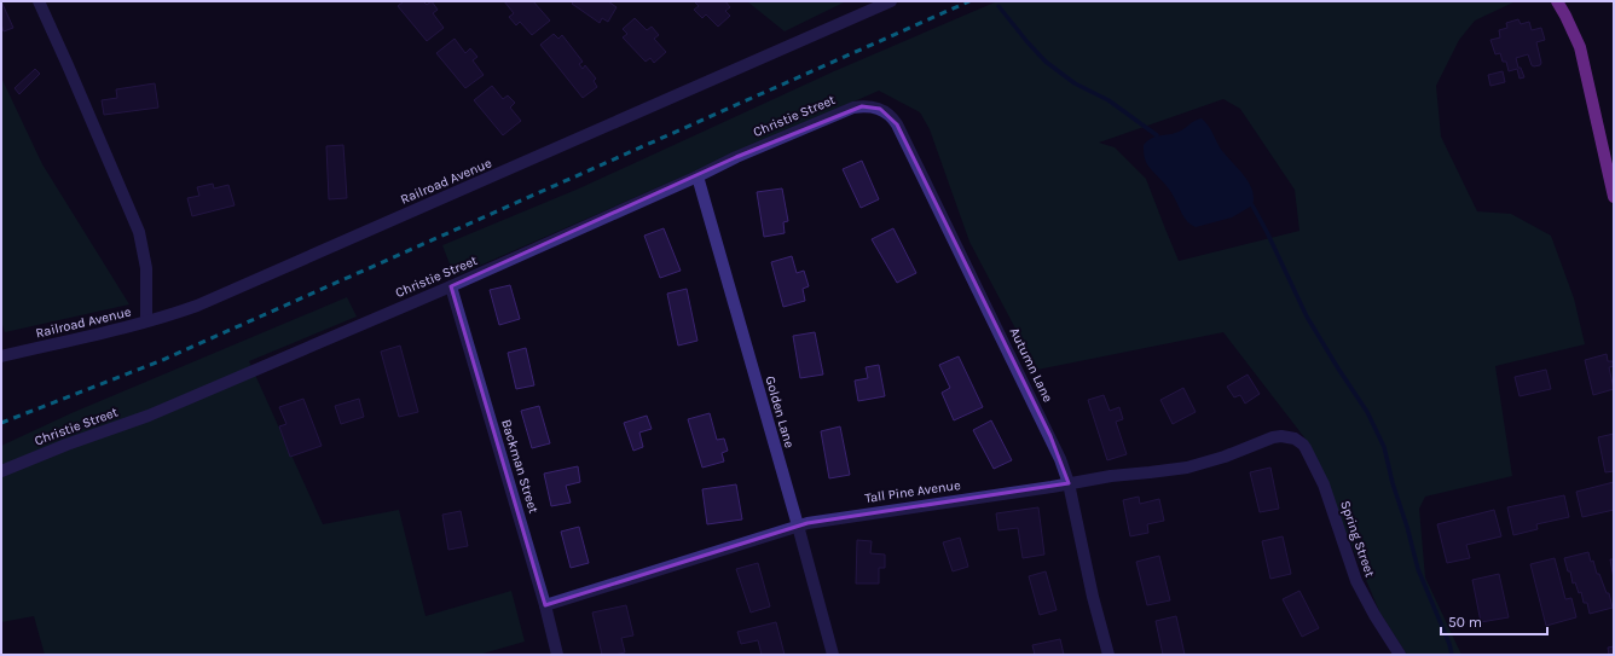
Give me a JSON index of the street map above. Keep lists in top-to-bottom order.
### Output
{
  "streets": {
    "street": [
      "Christie Street",
      "Railroad Avenue",
      "Autumn Lane",
      "Golden Lane",
      "Backman Street",
      "Tall Pine Avenue",
      "Spring Street"
    ]
  },
  "crossings": [
    ["Christie Street", "Autumn Lane"],
    ["Christie Street", "Golden Lane"],
    ["Christie Street", "Backman Street"],
    ["Autumn Lane", "Tall Pine Avenue"],
    ["Golden Lane", "Tall Pine Avenue"],
    ["Backman Street", "Tall Pine Avenue"],
    ["Tall Pine Avenue", "Spring Street"]
  ],
  "scale_bar": "50 m"
}
